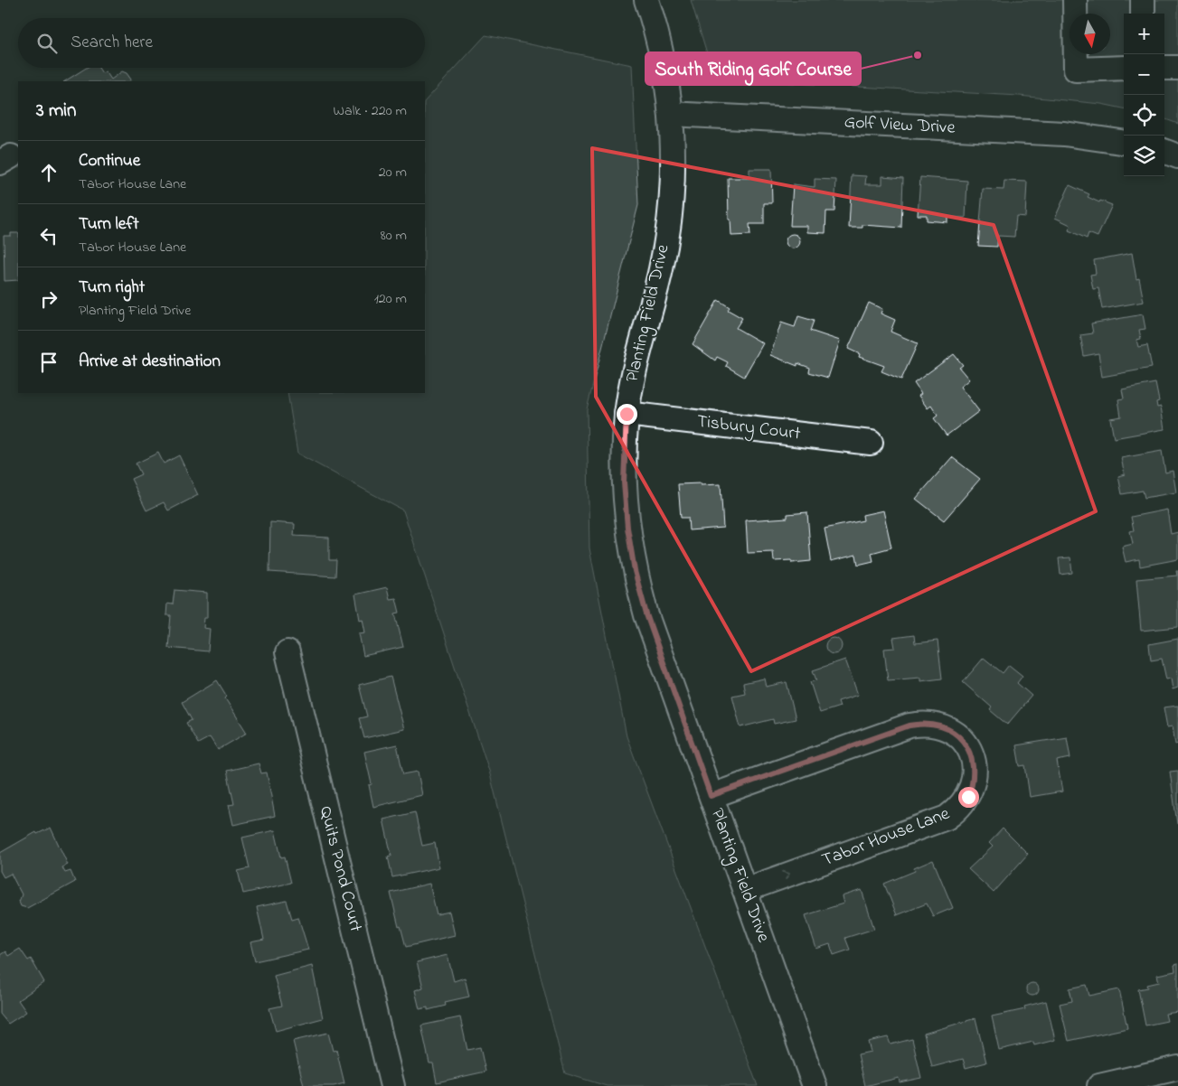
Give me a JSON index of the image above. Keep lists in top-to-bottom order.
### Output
{
  "streets": {
    "street": [
      "Golf View Drive",
      "Planting Field Drive",
      "Tisbury Court",
      "Tabor House Lane",
      "Quits Pond Court"
    ]
  },
  "crossings": [
    ["Golf View Drive", "Planting Field Drive"],
    ["Planting Field Drive", "Tisbury Court"],
    ["Planting Field Drive", "Tabor House Lane"]
  ],
  "places": ["South Riding Golf Course"],
  "north": "bottom",
  "page": {
    "map_buttons": ["+", "−"],
    "search": "Search here",
    "heading": ["3 min", "Walk · 220 m"],
    "list": [
      ["Continue", "Tabor House Lane", "20 m"],
      ["Turn left", "Tabor House Lane", "80 m"],
      ["Turn right", "Planting Field Drive", "120 m"],
      "Arrive at destination"
    ]
  }
}
